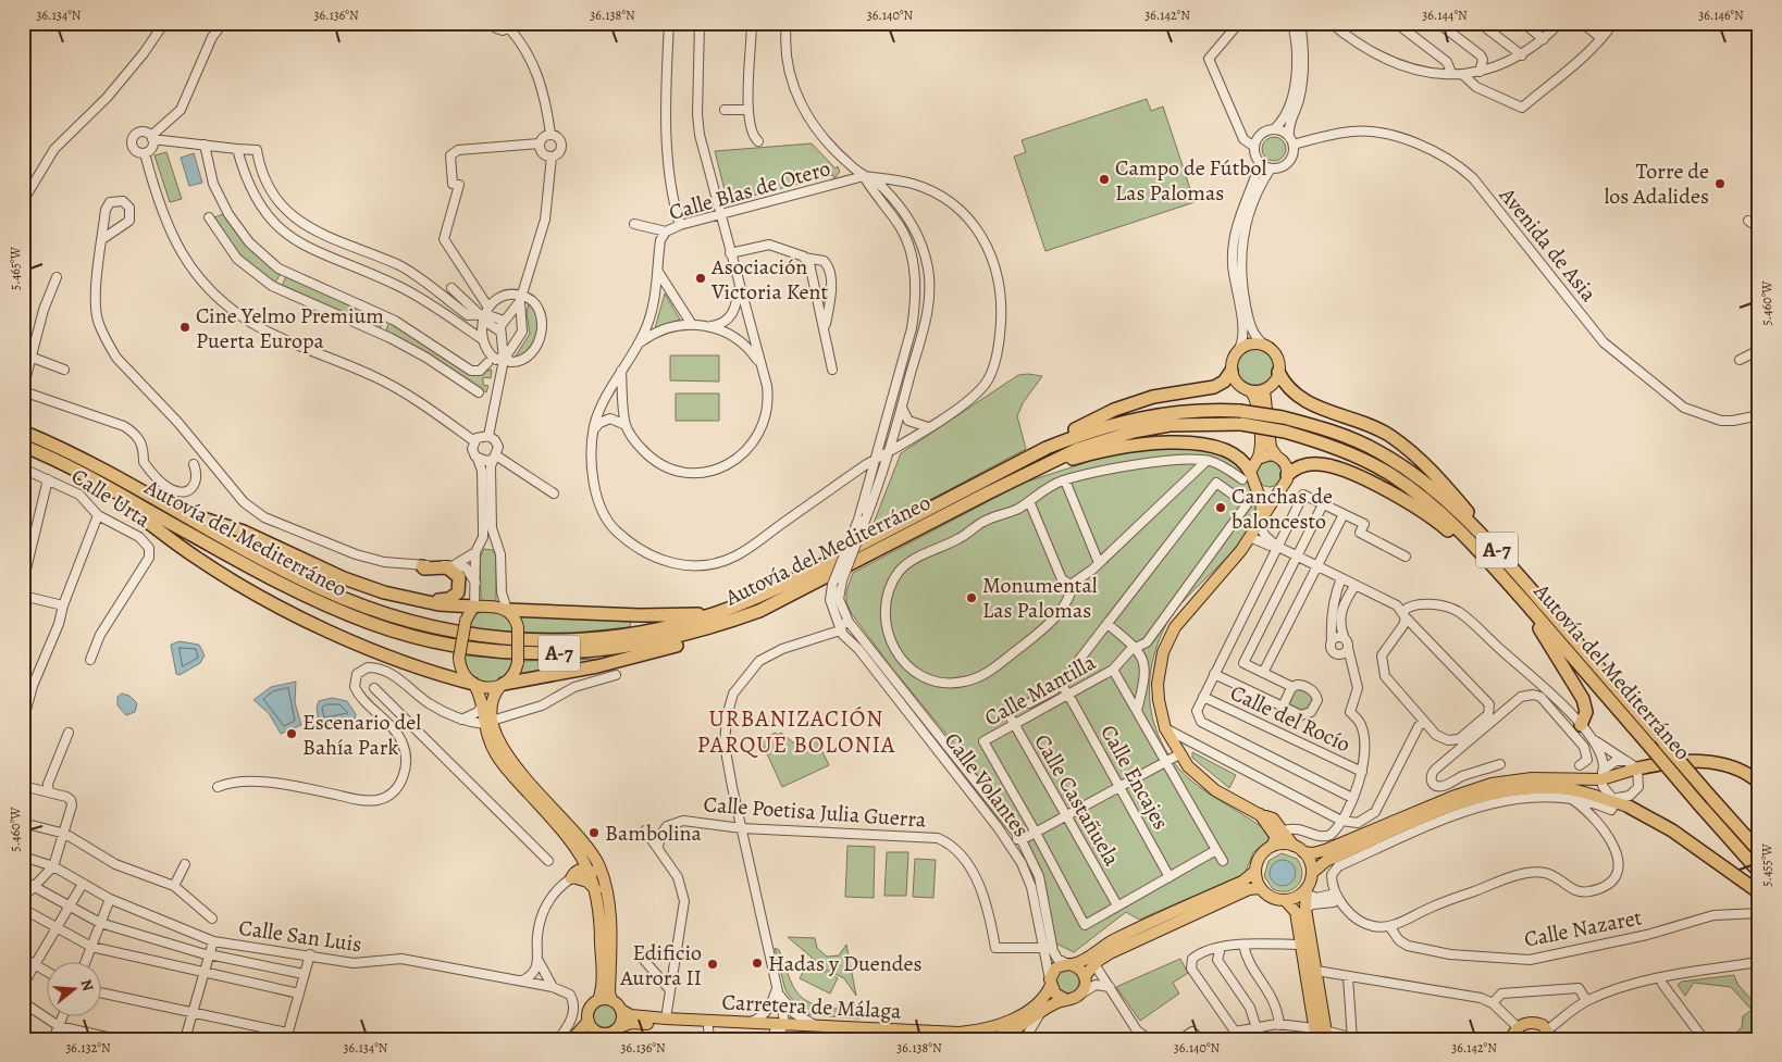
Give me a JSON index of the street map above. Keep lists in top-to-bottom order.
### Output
{
  "streets": {
    "highway": ["Autovía del Mediterráneo", "A-7"],
    "main road": ["Carretera de Málaga"],
    "street": [
      "Calle Blas de Otero",
      "Avenida de Asia",
      "Calle Urta",
      "Calle Mantilla",
      "Calle del Rocío",
      "Calle Encajes",
      "Calle Volantes",
      "Calle Castañuela",
      "Calle Poetisa Julia Guerra",
      "Calle Nazaret",
      "Calle San Luis"
    ]
  },
  "crossings": [
    ["Autovía del Mediterráneo", "A-7"],
    ["Calle Mantilla", "Calle Encajes"],
    ["Calle Mantilla", "Calle Volantes"],
    ["Calle Mantilla", "Calle Castañuela"],
    ["Calle Volantes", "Calle Castañuela"],
    ["Calle Volantes", "Calle Poetisa Julia Guerra"],
    ["Calle Volantes", "Carretera de Málaga"]
  ],
  "districts": ["URBANIZACIÓN PARQUE BOLONIA"],
  "places": [
    "Campo de Fútbol Las Palomas",
    "Torre de los Adalides",
    "Asociación Victoria Kent",
    "Cine Yelmo Premium Puerta Europa",
    "Canchas de baloncesto",
    "Monumental Las Palomas",
    "Escenario del Bahía Park",
    "Bambolina",
    "Hadas y Duendes",
    "Edificio Aurora II"
  ],
  "north": "right",
  "coordinates": [
    "36.134°N",
    "36.136°N",
    "36.138°N",
    "36.140°N",
    "36.142°N",
    "36.144°N",
    "36.146°N",
    "5.465°W",
    "5.460°W",
    "5.455°W",
    "36.132°N"
  ]
}
